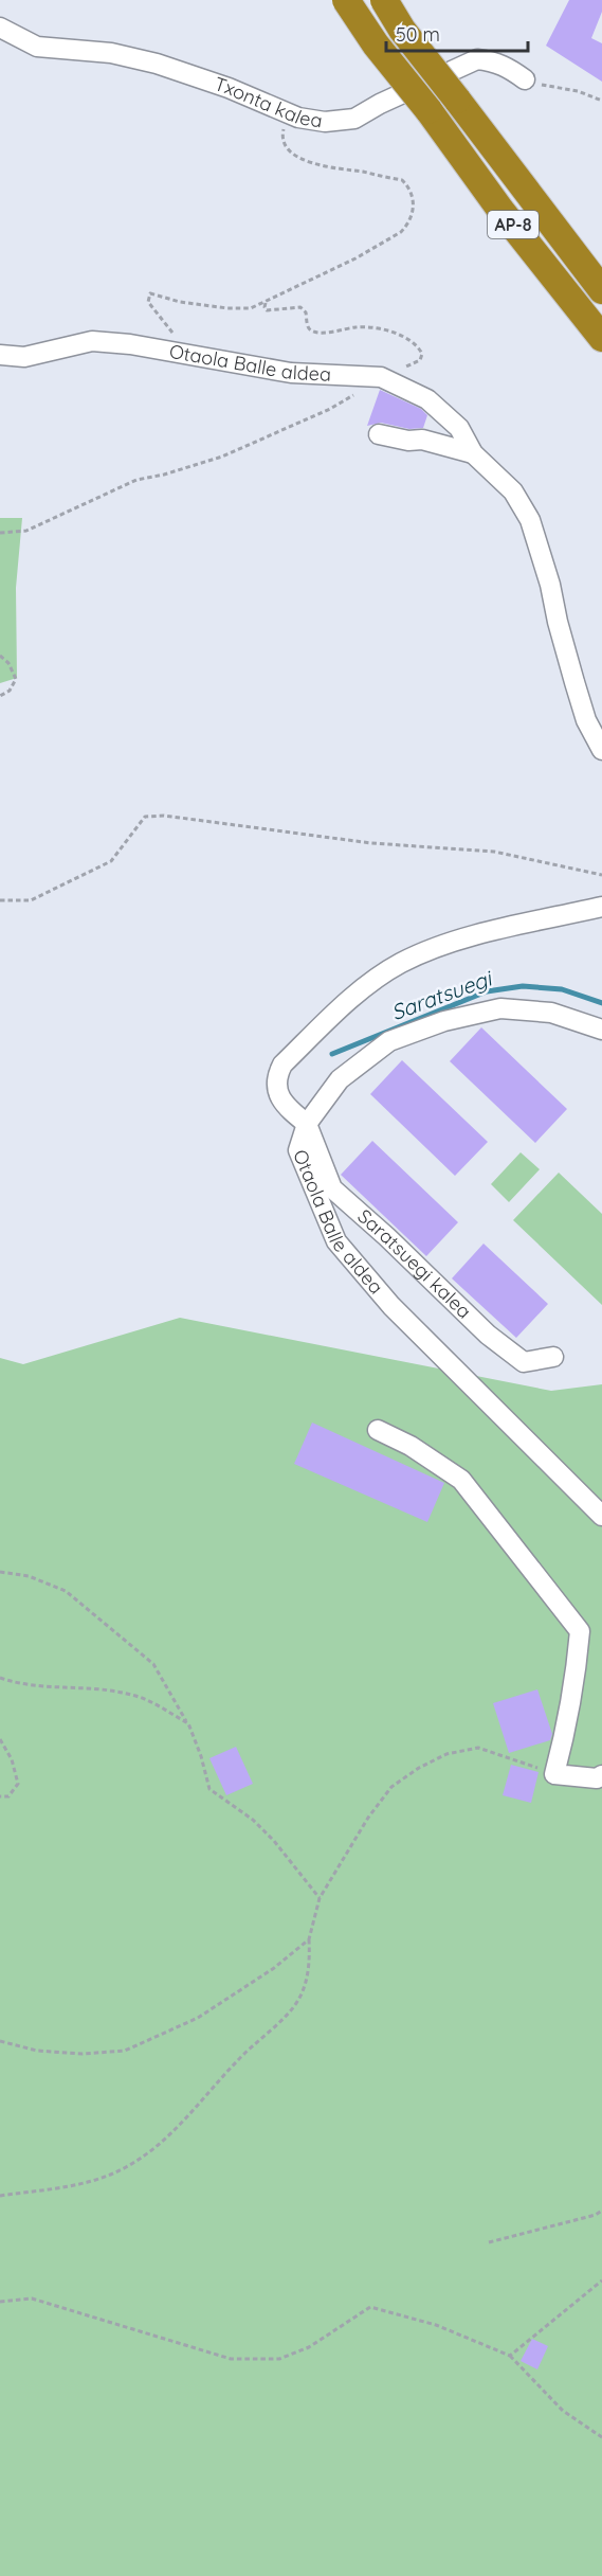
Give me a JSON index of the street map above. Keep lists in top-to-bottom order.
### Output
{
  "streets": {
    "highway": ["AP-8"],
    "street": ["Txonta kalea", "Otaola Balle aldea", "Saratsuegi kalea"]
  },
  "crossings": [
    ["Otaola Balle aldea", "Saratsuegi kalea"]
  ],
  "water": ["Saratsuegi"],
  "scale_bar": "50 m"
}
